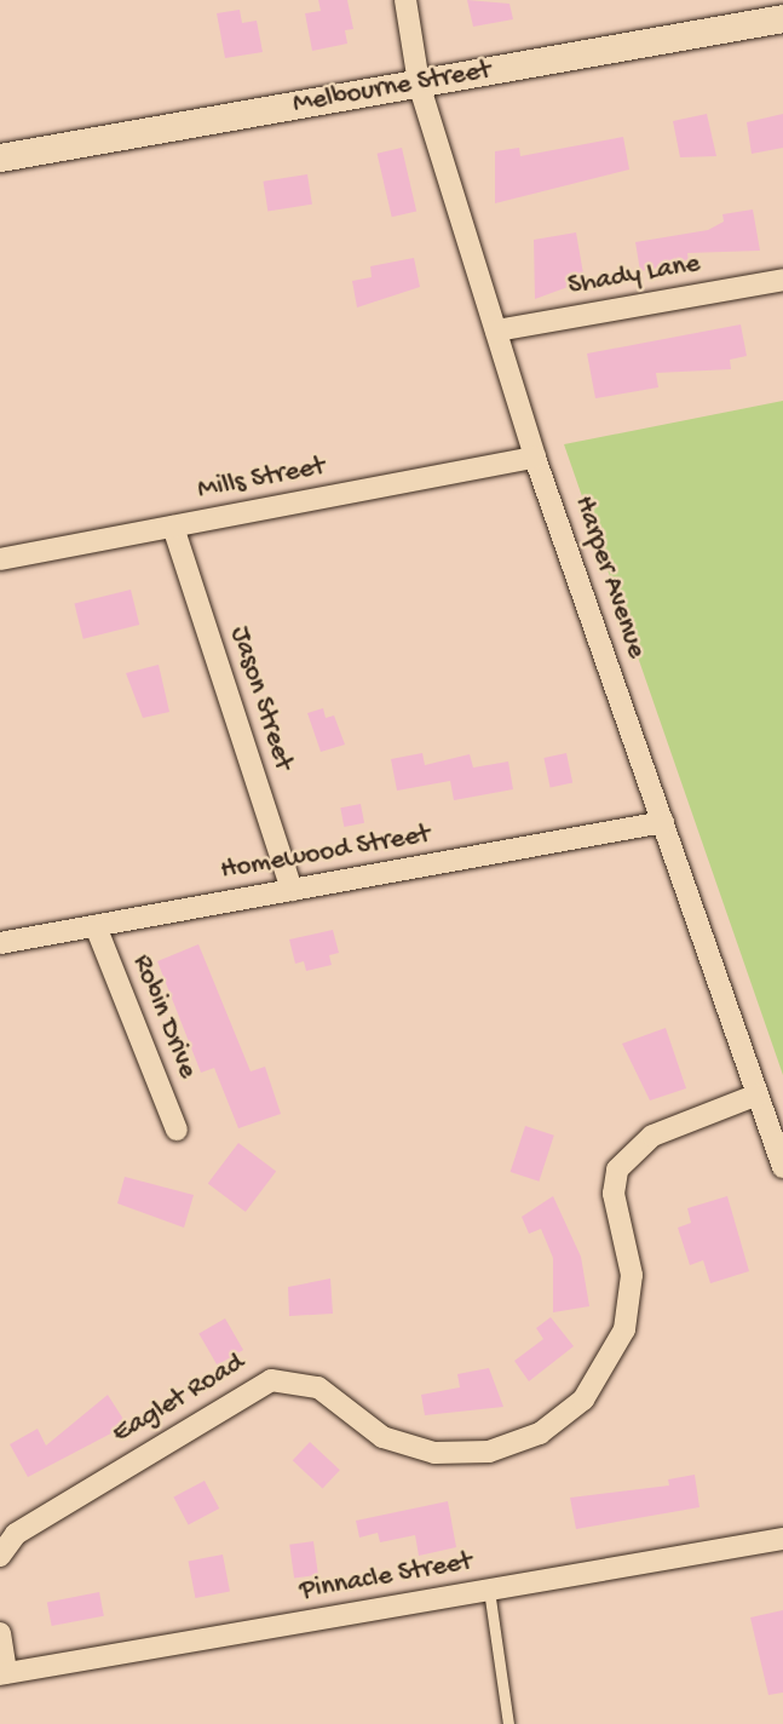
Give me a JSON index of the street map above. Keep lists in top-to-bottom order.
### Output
{
  "streets": {
    "street": [
      "Melbourne Street",
      "Shady Lane",
      "Mills Street",
      "Harper Avenue",
      "Jason Street",
      "Homewood Street",
      "Robin Drive",
      "Eaglet Road",
      "Pinnacle Street"
    ]
  },
  "crossings": [
    ["Melbourne Street", "Harper Avenue"],
    ["Shady Lane", "Harper Avenue"],
    ["Mills Street", "Harper Avenue"],
    ["Mills Street", "Jason Street"],
    ["Harper Avenue", "Homewood Street"],
    ["Harper Avenue", "Eaglet Road"],
    ["Jason Street", "Homewood Street"],
    ["Homewood Street", "Robin Drive"]
  ]
}
